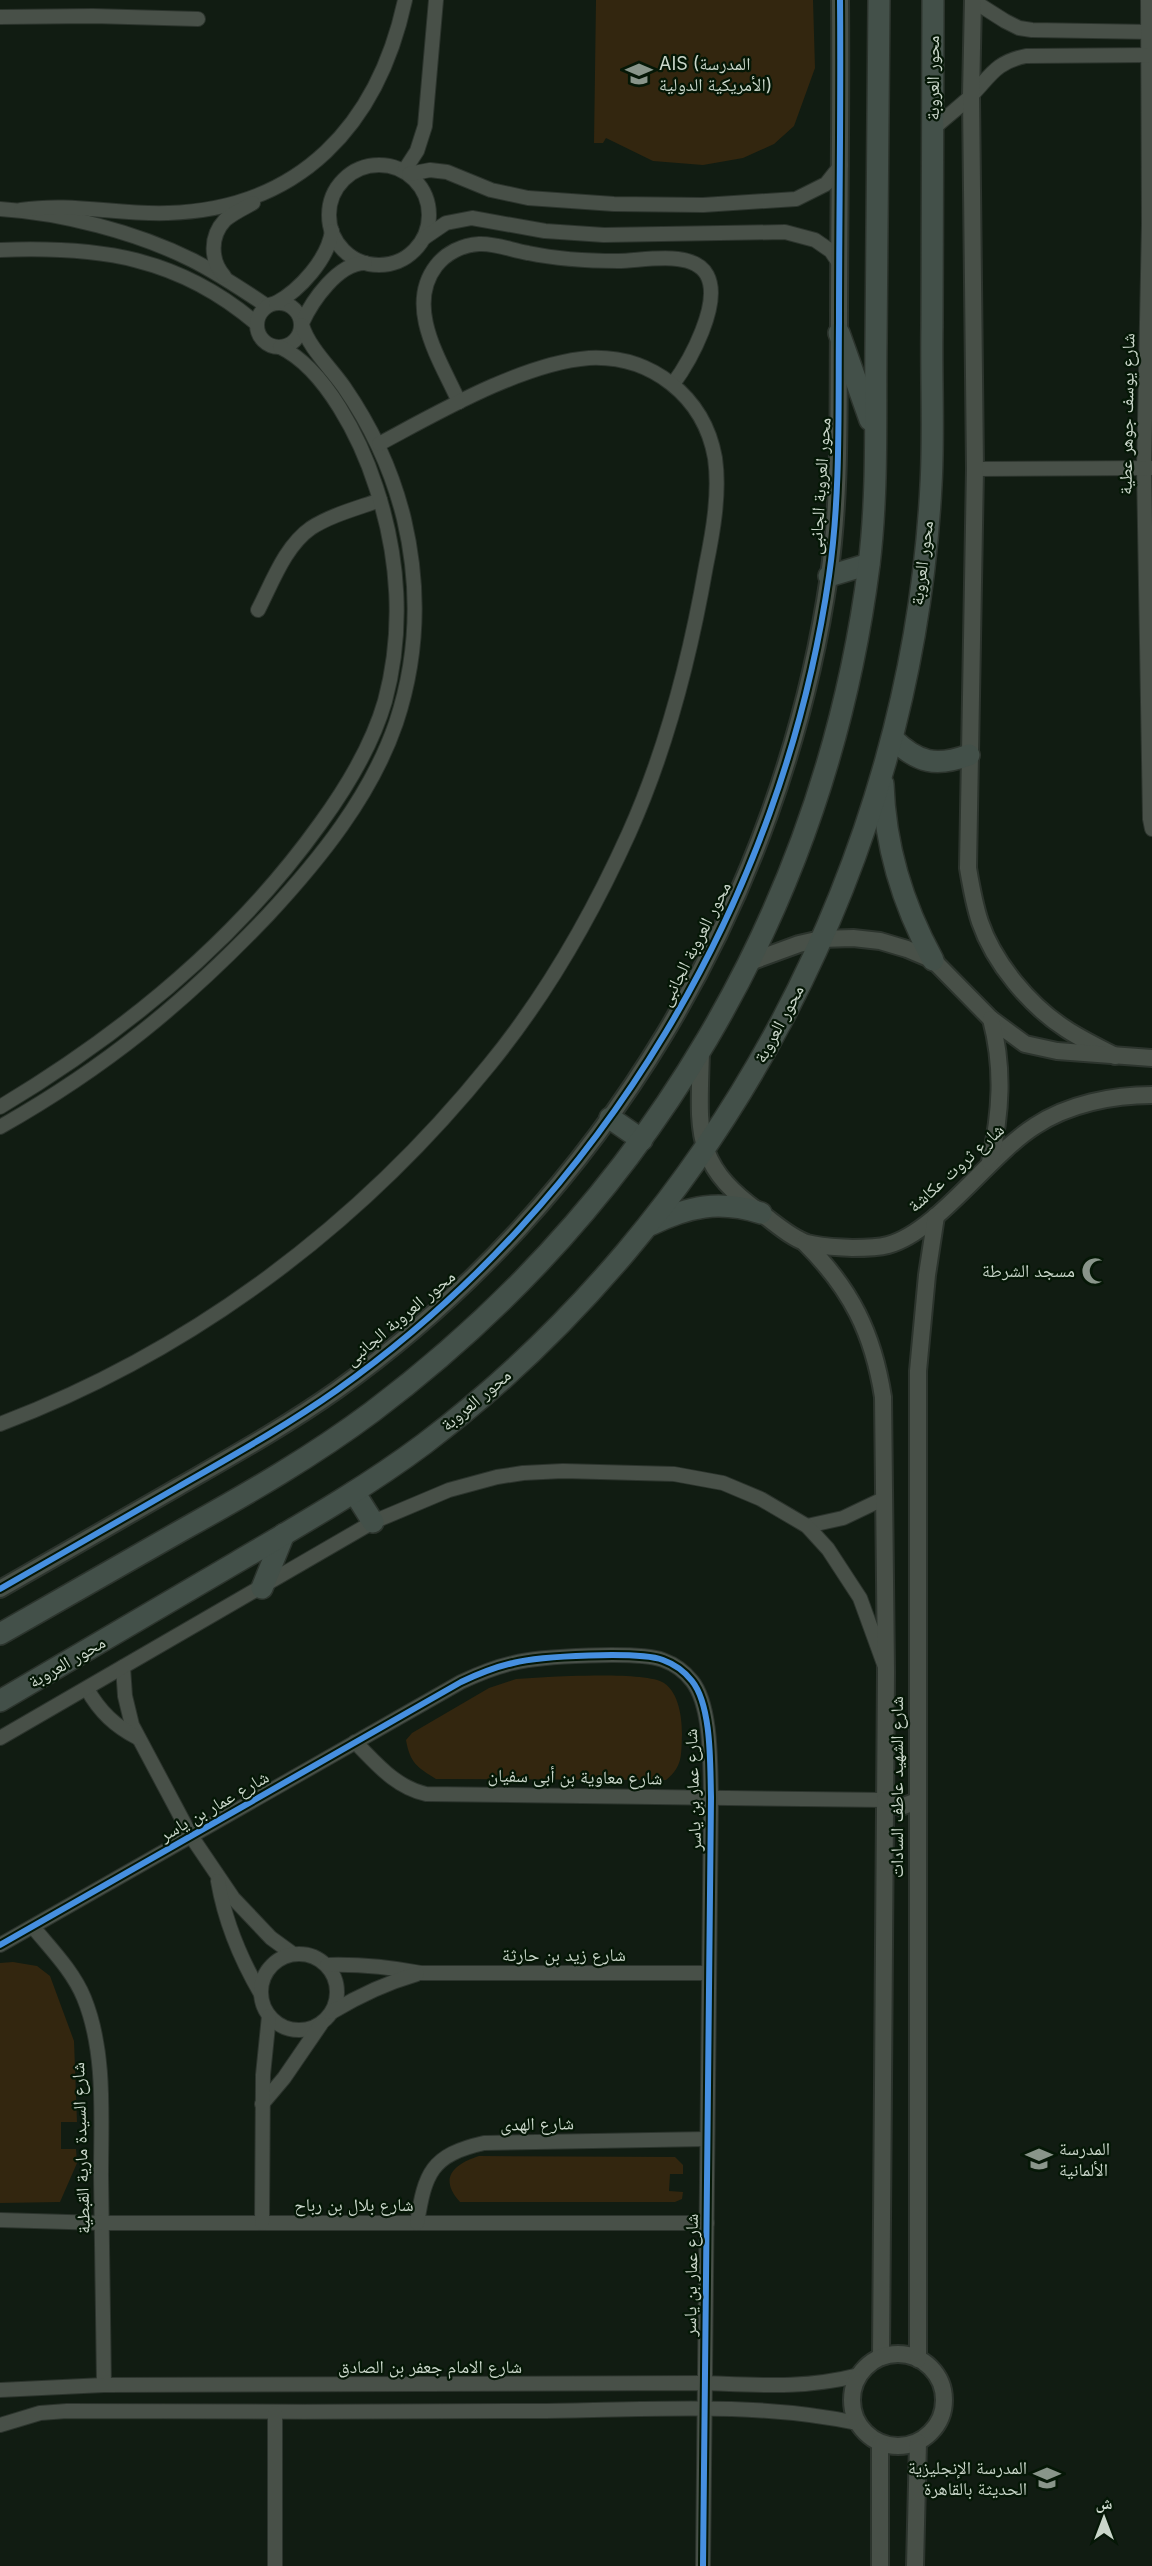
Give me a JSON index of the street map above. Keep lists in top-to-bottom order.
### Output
{
  "streets": {
    "main road": ["محور العروبة"],
    "street": [
      "شارع يوسف جوهر عطية",
      "محور العروبة الجانبى",
      "شارع ثروت عكاشة",
      "شارع معاوية بن أبى سفيان",
      "شارع الشهيد عاطف السادات",
      "شارع عمار بن ياسر",
      "شارع زيد بن حارثة",
      "شارع الهدى",
      "شارع السيدة مارية القبطية",
      "شارع بلال بن رباح",
      "شارع الامام جعفر بن الصادق"
    ]
  },
  "crossings": [
    ["محور العروبة", "شارع ثروت عكاشة"],
    ["شارع ثروت عكاشة", "شارع الشهيد عاطف السادات"],
    ["شارع معاوية بن أبى سفيان", "شارع الشهيد عاطف السادات"],
    ["شارع معاوية بن أبى سفيان", "شارع عمار بن ياسر"],
    ["شارع الشهيد عاطف السادات", "شارع الامام جعفر بن الصادق"],
    ["شارع عمار بن ياسر", "شارع زيد بن حارثة"],
    ["شارع عمار بن ياسر", "شارع الهدى"],
    ["شارع عمار بن ياسر", "شارع السيدة مارية القبطية"],
    ["شارع عمار بن ياسر", "شارع بلال بن رباح"],
    ["شارع عمار بن ياسر", "شارع الامام جعفر بن الصادق"],
    ["شارع الهدى", "شارع بلال بن رباح"],
    ["شارع السيدة مارية القبطية", "شارع بلال بن رباح"],
    ["شارع السيدة مارية القبطية", "شارع الامام جعفر بن الصادق"]
  ],
  "places": {
    "school or university": ["AIS (المدرسة الأمريكية الدولية)", "المدرسة الألمانية", "المدرسة الإنجليزية الحديثة بالقاهرة"],
    "mosque": ["مسجد الشرطة"]
  },
  "north": "top"
}
